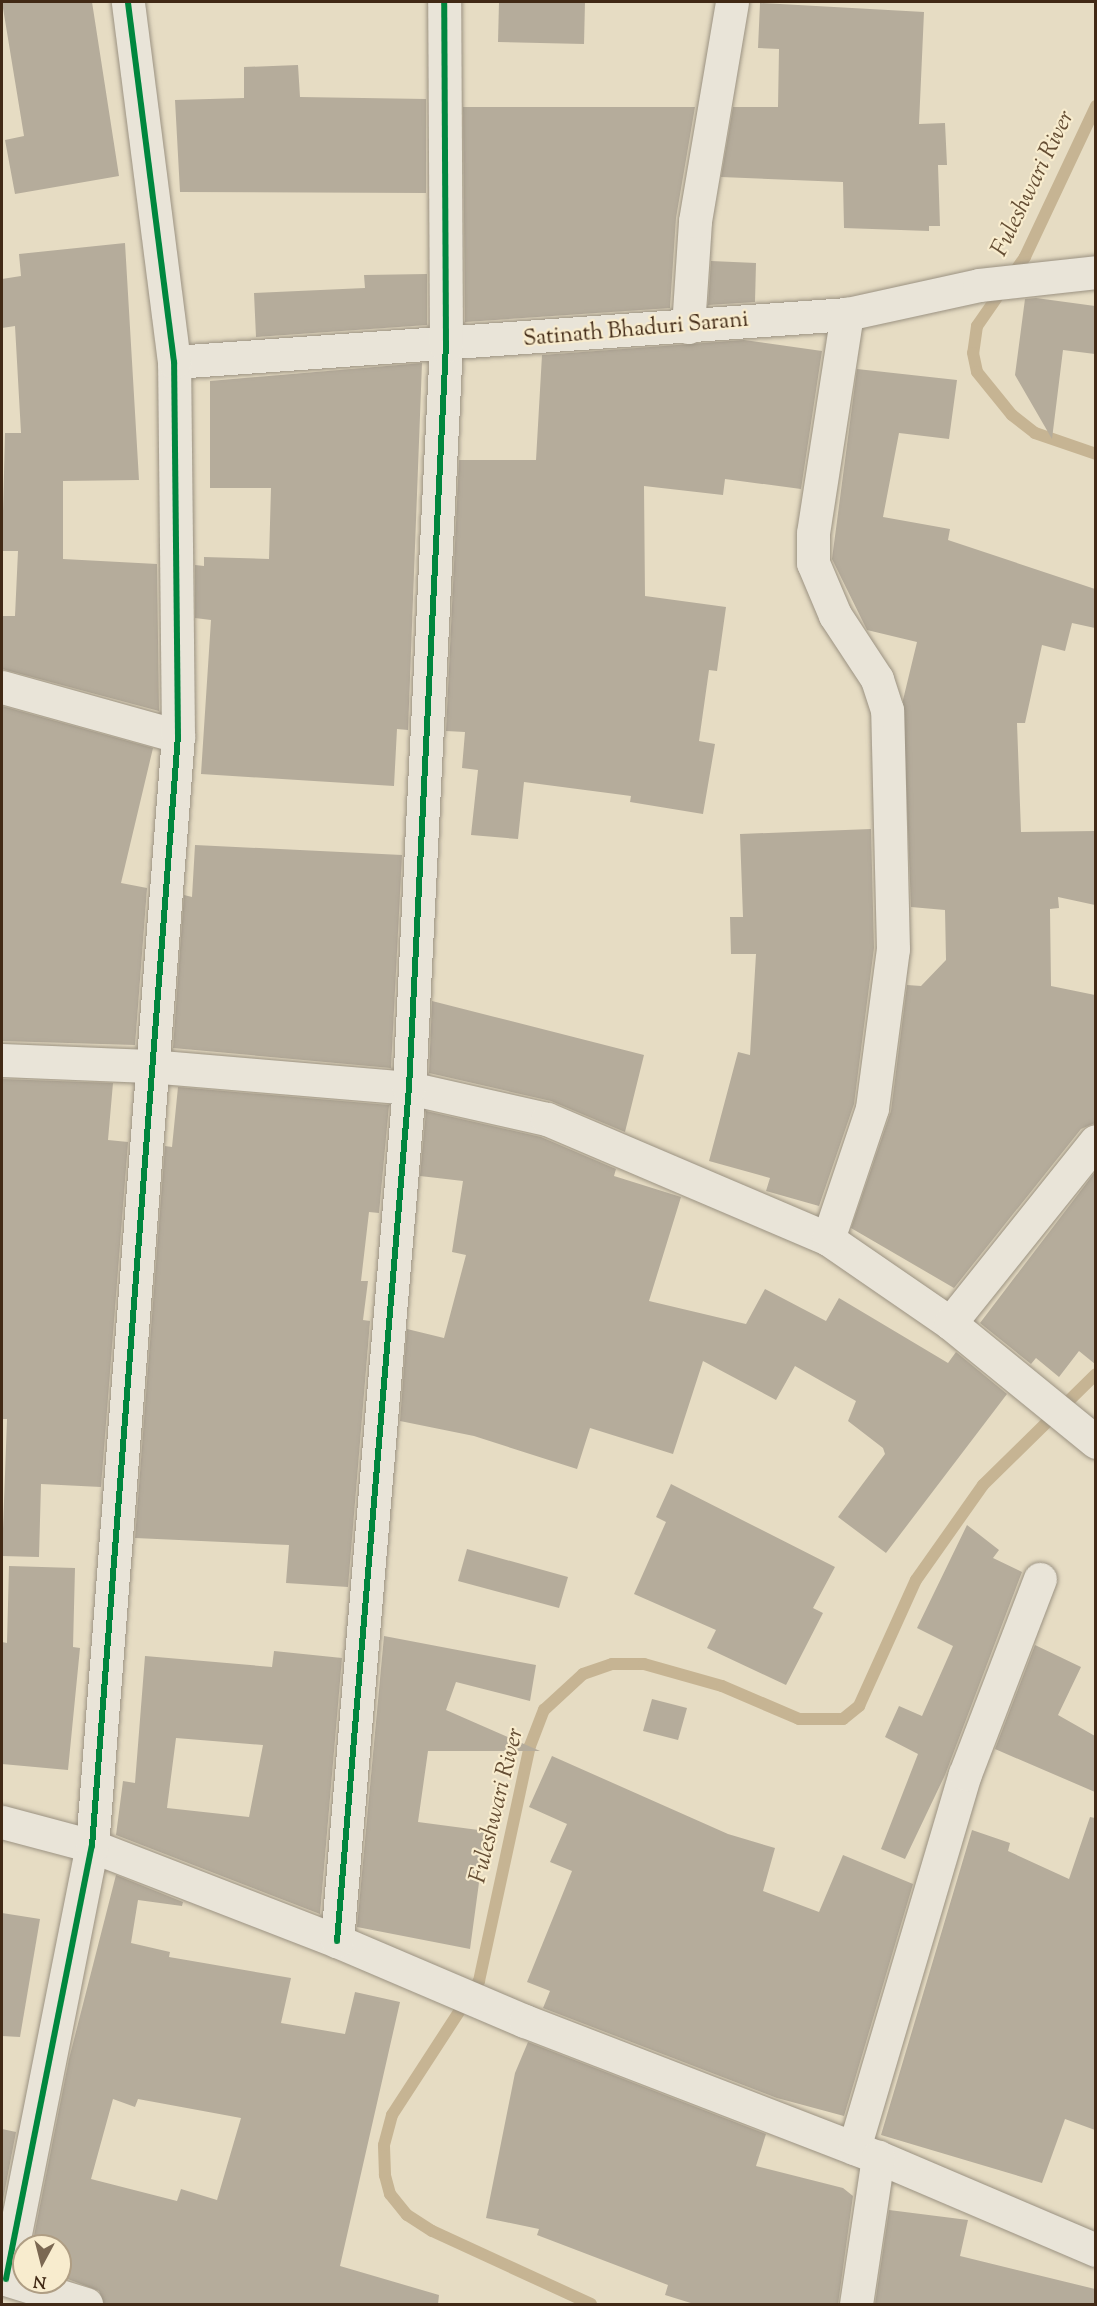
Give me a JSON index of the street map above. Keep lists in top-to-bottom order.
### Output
{
  "streets": {
    "street": ["Satinath Bhaduri Sarani"]
  },
  "water": ["Fuleshwari River"],
  "north": "bottom"
}
